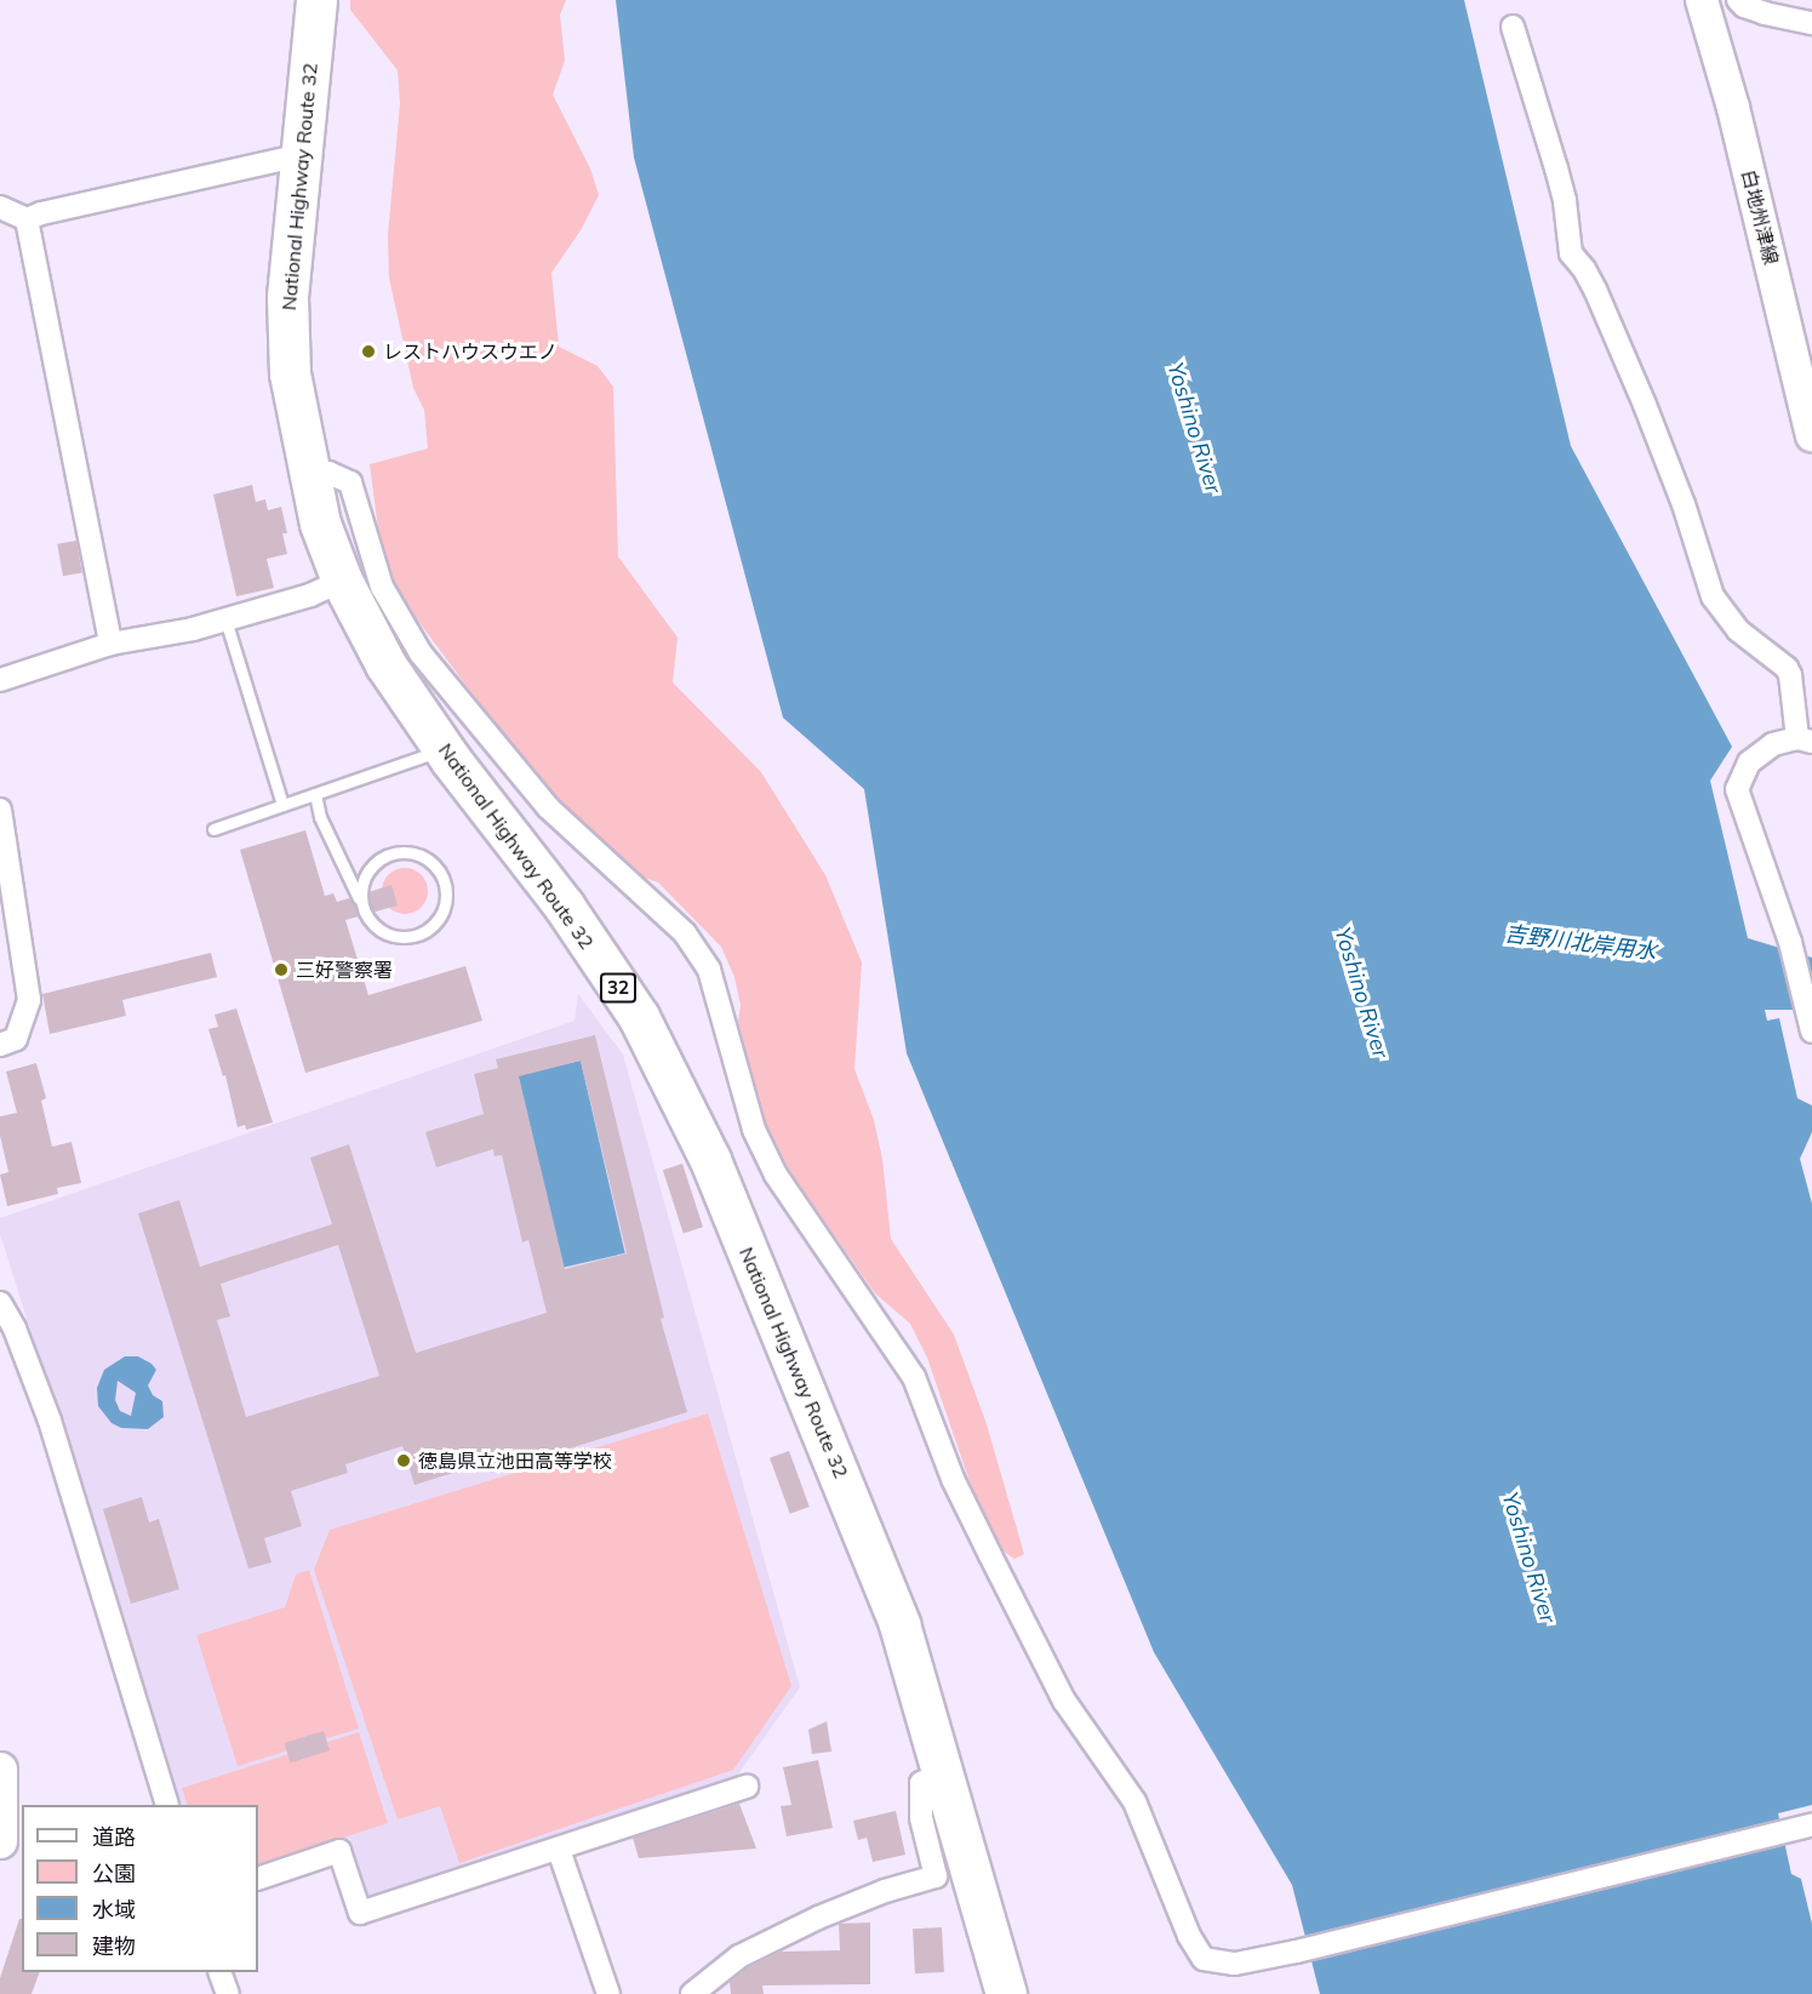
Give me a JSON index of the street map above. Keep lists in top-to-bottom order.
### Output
{
  "streets": {
    "highway": ["National Highway Route 32", "32"],
    "main road": ["白地州津線"]
  },
  "water": ["Yoshino River", "吉野川北岸用水"],
  "places": ["レストハウスウエノ", "三好警察署", "徳島県立池田高等学校"],
  "legend": [
    "道路",
    "公園",
    "水域",
    "建物"
  ]
}
